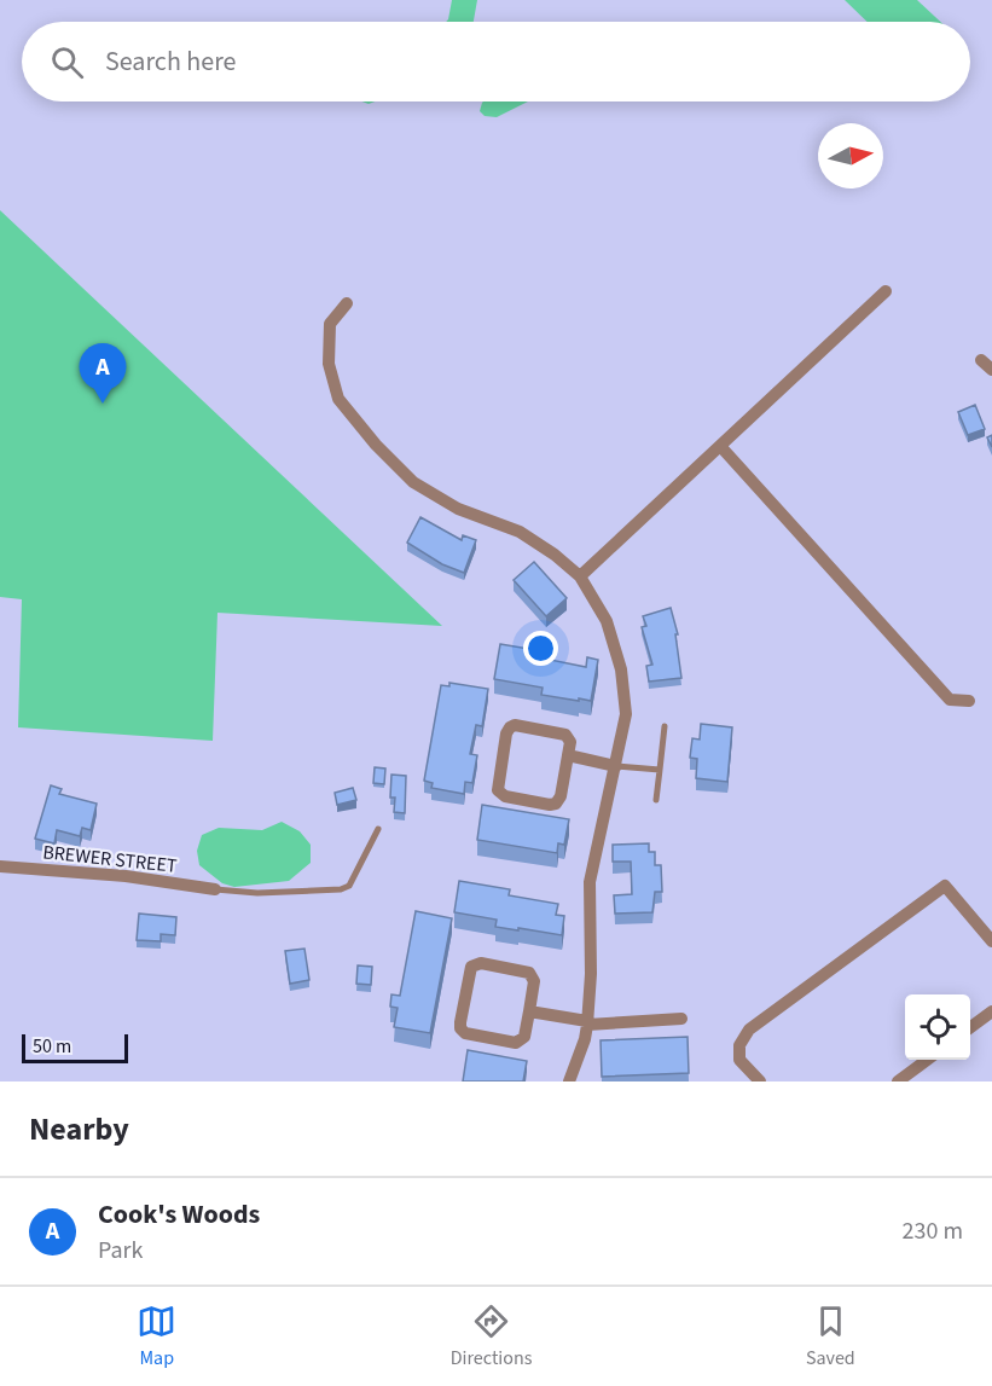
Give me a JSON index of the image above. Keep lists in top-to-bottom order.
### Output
{
  "streets": {
    "street": ["BREWER STREET"]
  },
  "scale_bar": "50 m",
  "north": "right",
  "page": {
    "search": "Search here",
    "pins": "A",
    "scale": "50 m",
    "heading": "Nearby",
    "list": [
      {
        "mark": "A",
        "name": "Cook's Woods",
        "note": "Park",
        "value": "230 m"
      }
    ],
    "nav": ["Map", "Directions", "Saved"]
  }
}
